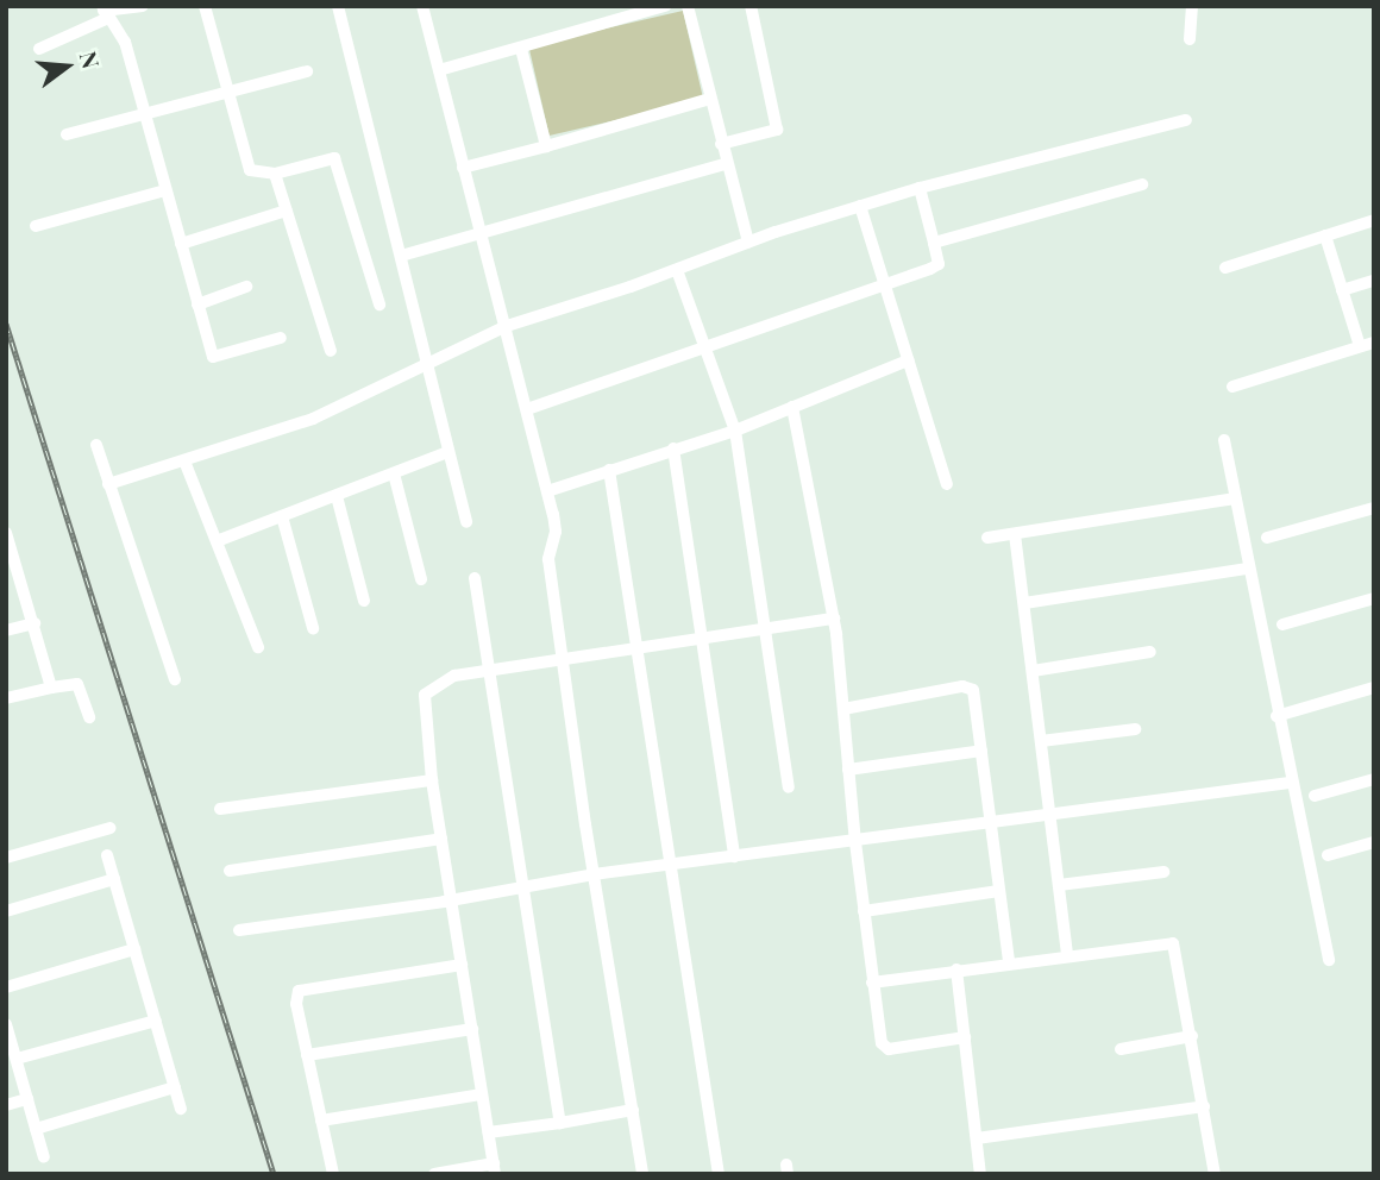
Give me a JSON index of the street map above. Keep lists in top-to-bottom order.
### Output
{
  "north": "right"
}
